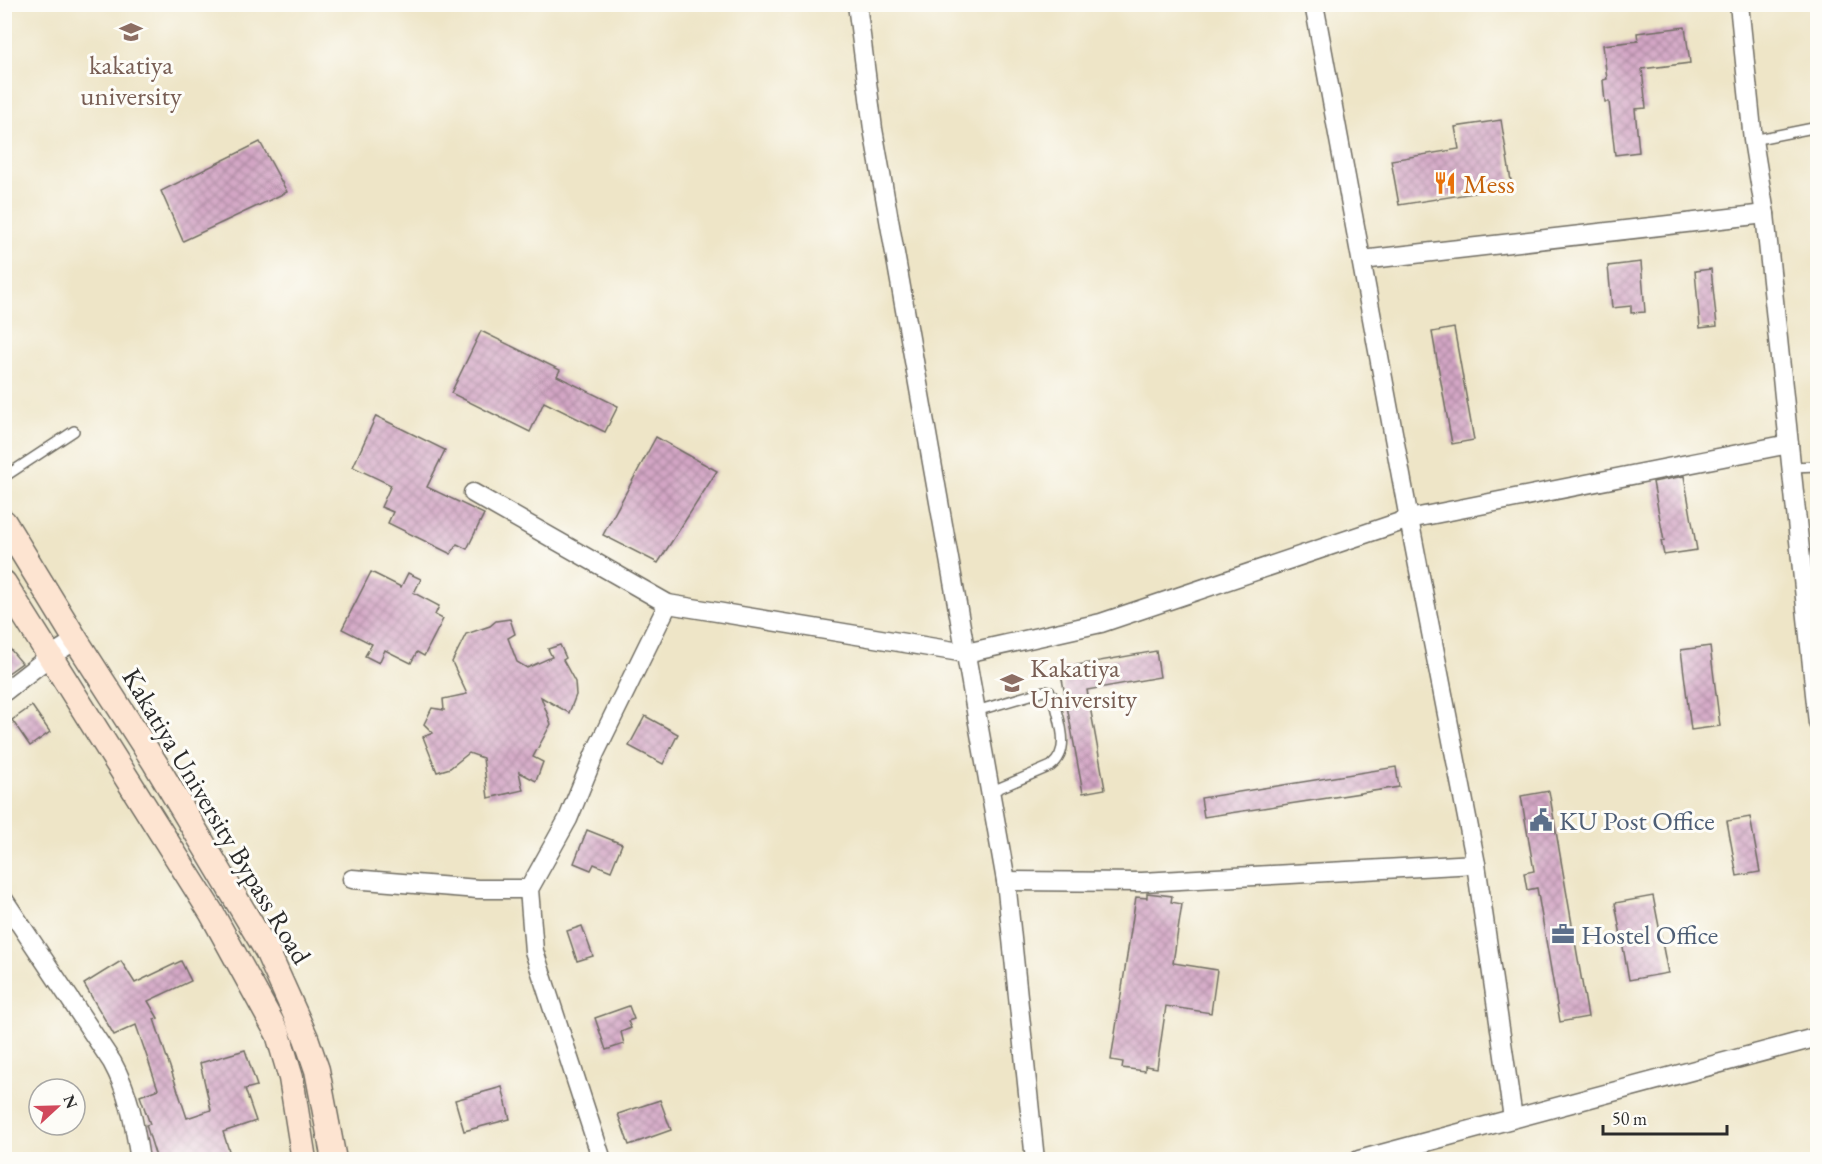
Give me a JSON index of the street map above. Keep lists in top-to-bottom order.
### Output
{
  "streets": {
    "main road": ["Kakatiya University Bypass Road"]
  },
  "places": {
    "school or university": ["kakatiya university", "Kakatiya University"],
    "restaurant": ["Mess"],
    "public building": ["KU Post Office"],
    "office": ["Hostel Office"]
  },
  "scale_bar": "50 m",
  "north": "right"
}
